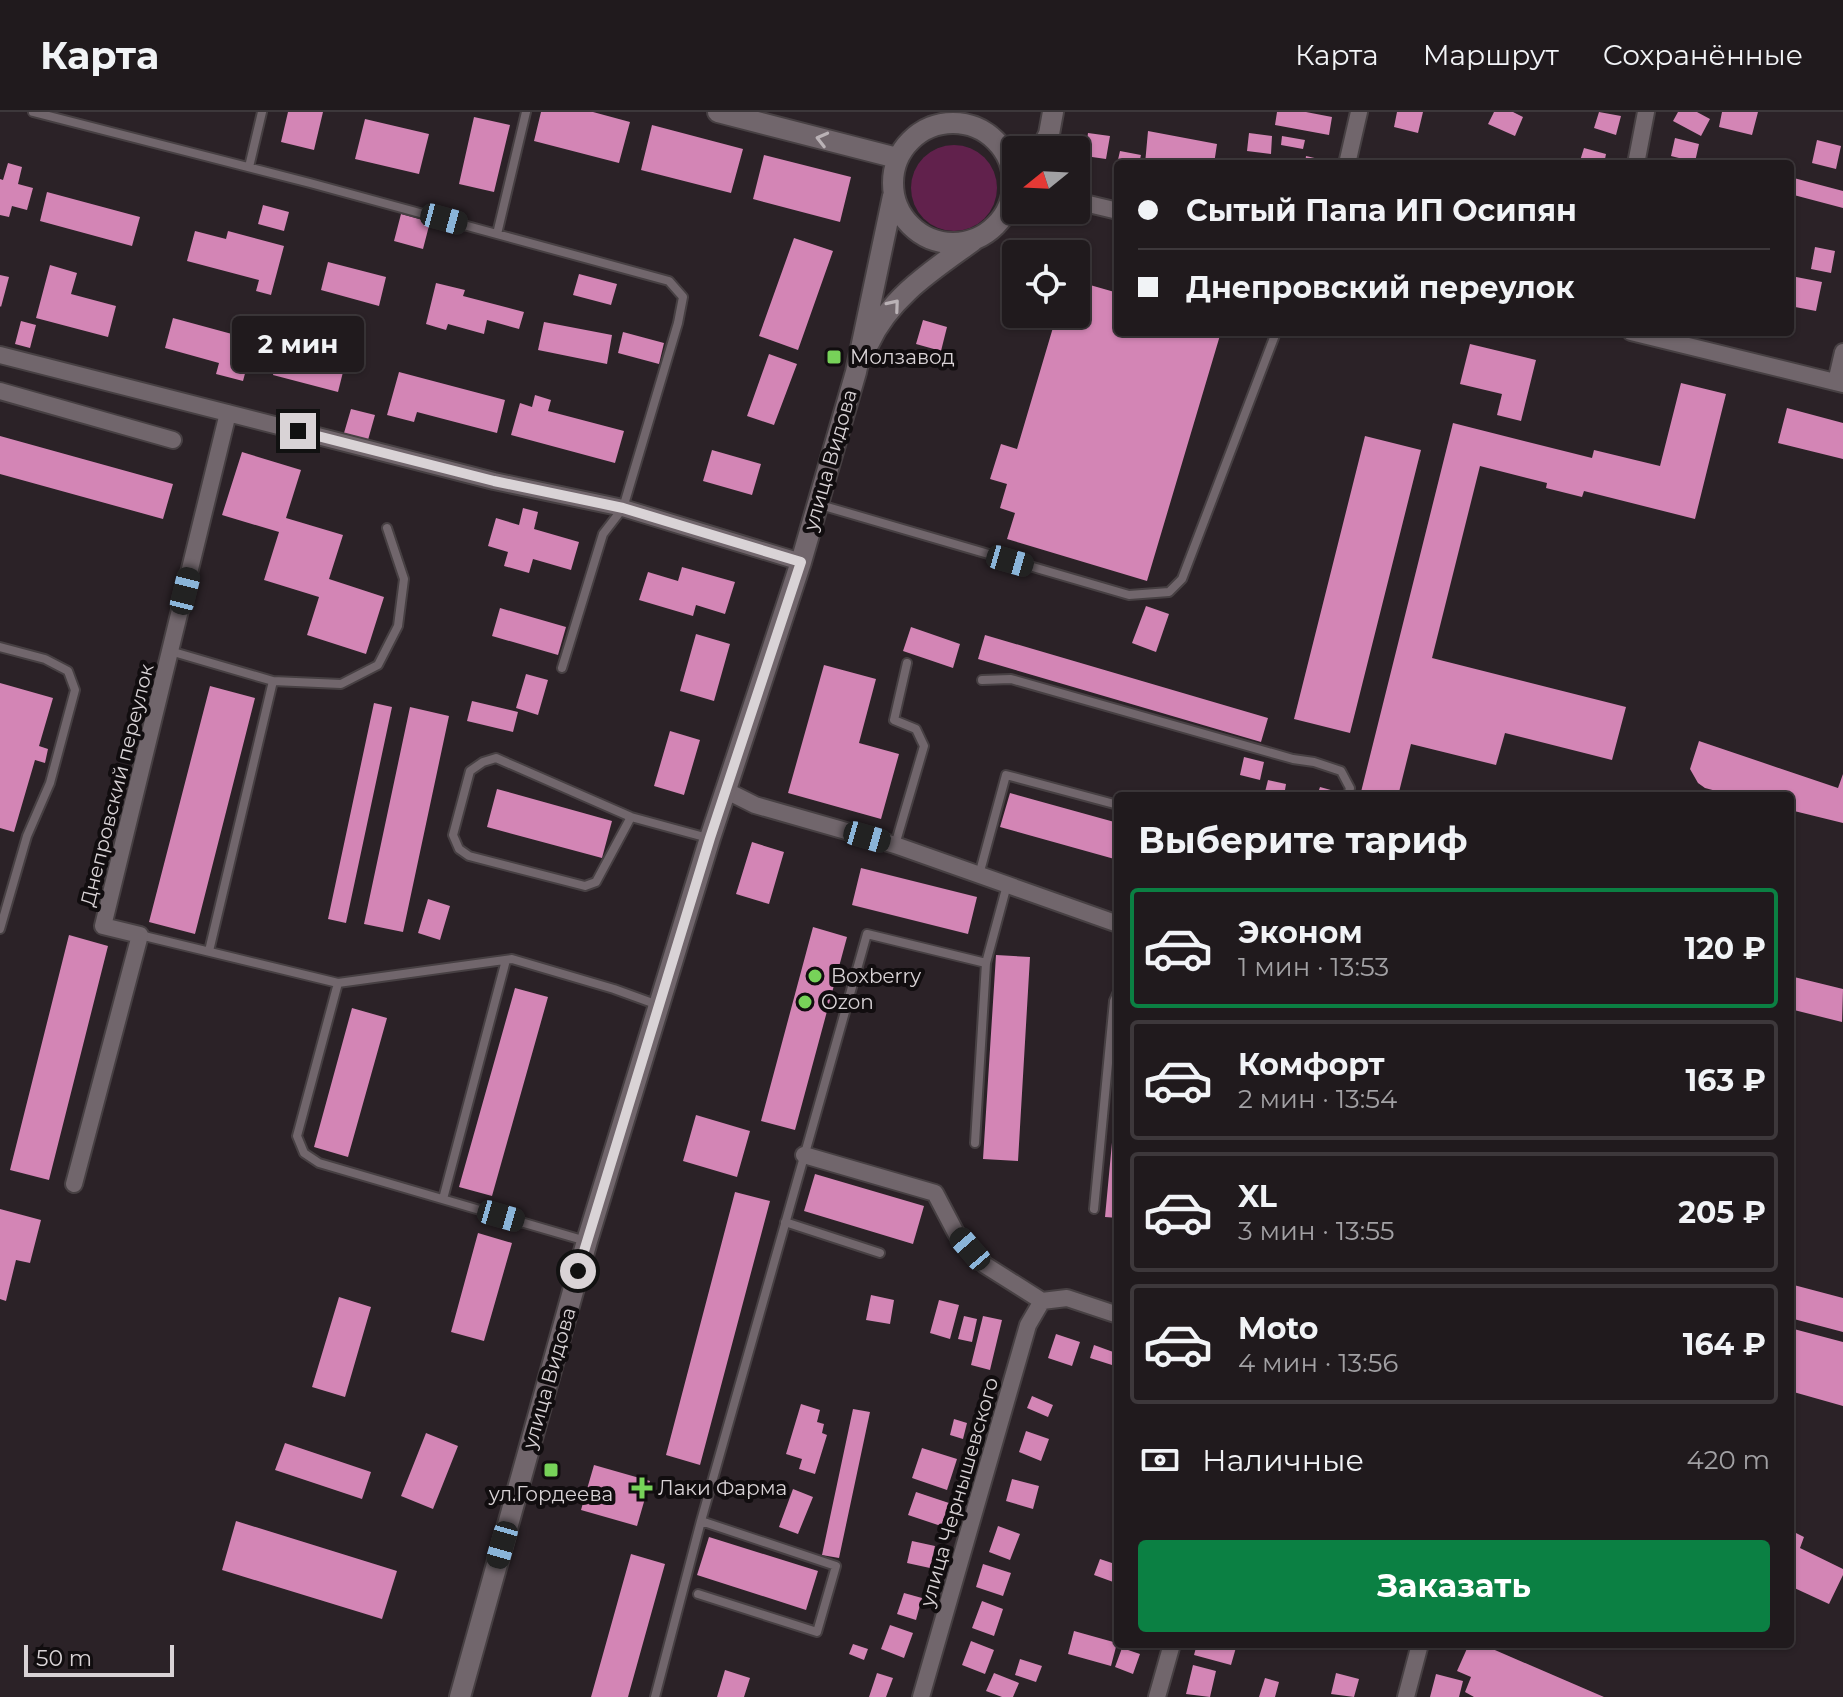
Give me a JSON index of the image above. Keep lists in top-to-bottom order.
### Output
{
  "streets": {
    "street": ["улица Видова", "Днепровский переулок", "улица Чернышевского"]
  },
  "places": {
    "transit": ["Молзавод", "ул.Гордеева"],
    "other": ["Boxberry", "Ozon"],
    "health": ["Лаки Фарма"]
  },
  "scale_bar": "50 m",
  "north": "left",
  "page": {
    "header": "Карта",
    "nav": ["Карта", "Маршрут", "Сохранённые"],
    "banner": ["Сытый Папа ИП Осипян", "Днепровский переулок"],
    "bubble": "2 мин",
    "heading": "Выберите тариф",
    "list": [
      {
        "name": "Эконом",
        "note": "1 мин · 13:53",
        "value": "120 ₽"
      },
      {
        "name": "Комфорт",
        "note": "2 мин · 13:54",
        "value": "163 ₽"
      },
      {
        "name": "XL",
        "note": "3 мин · 13:55",
        "value": "205 ₽"
      },
      {
        "name": "Moto",
        "note": "4 мин · 13:56",
        "value": "164 ₽"
      }
    ],
    "pay": ["Наличные", "420 m"],
    "buttons": "Заказать",
    "scale": "50 m"
  }
}
